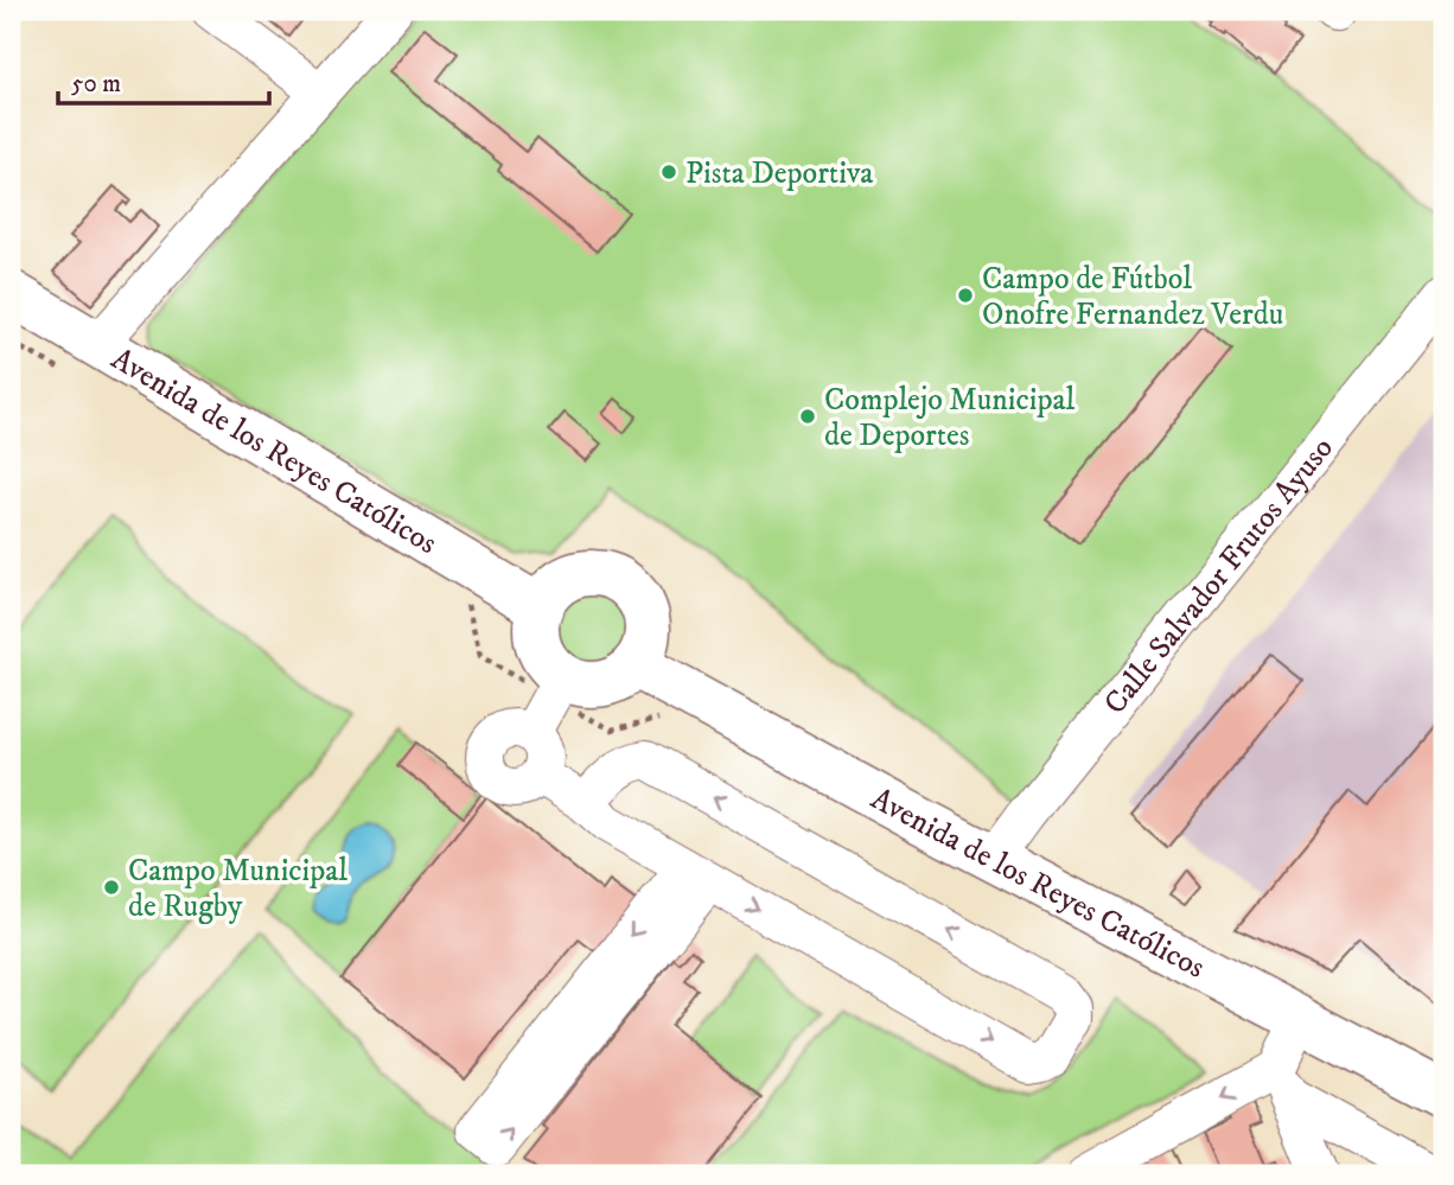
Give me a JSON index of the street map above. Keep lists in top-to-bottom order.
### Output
{
  "streets": {
    "main road": ["Avenida de los Reyes Católicos"],
    "street": ["Calle Salvador Frutos Ayuso"]
  },
  "crossings": [
    ["Avenida de los Reyes Católicos", "Calle Salvador Frutos Ayuso"]
  ],
  "places": [
    "Pista Deportiva",
    "Campo de Fútbol Onofre Fernandez Verdu",
    "Complejo Municipal de Deportes",
    "Campo Municipal de Rugby"
  ],
  "scale_bar": "50 m"
}
